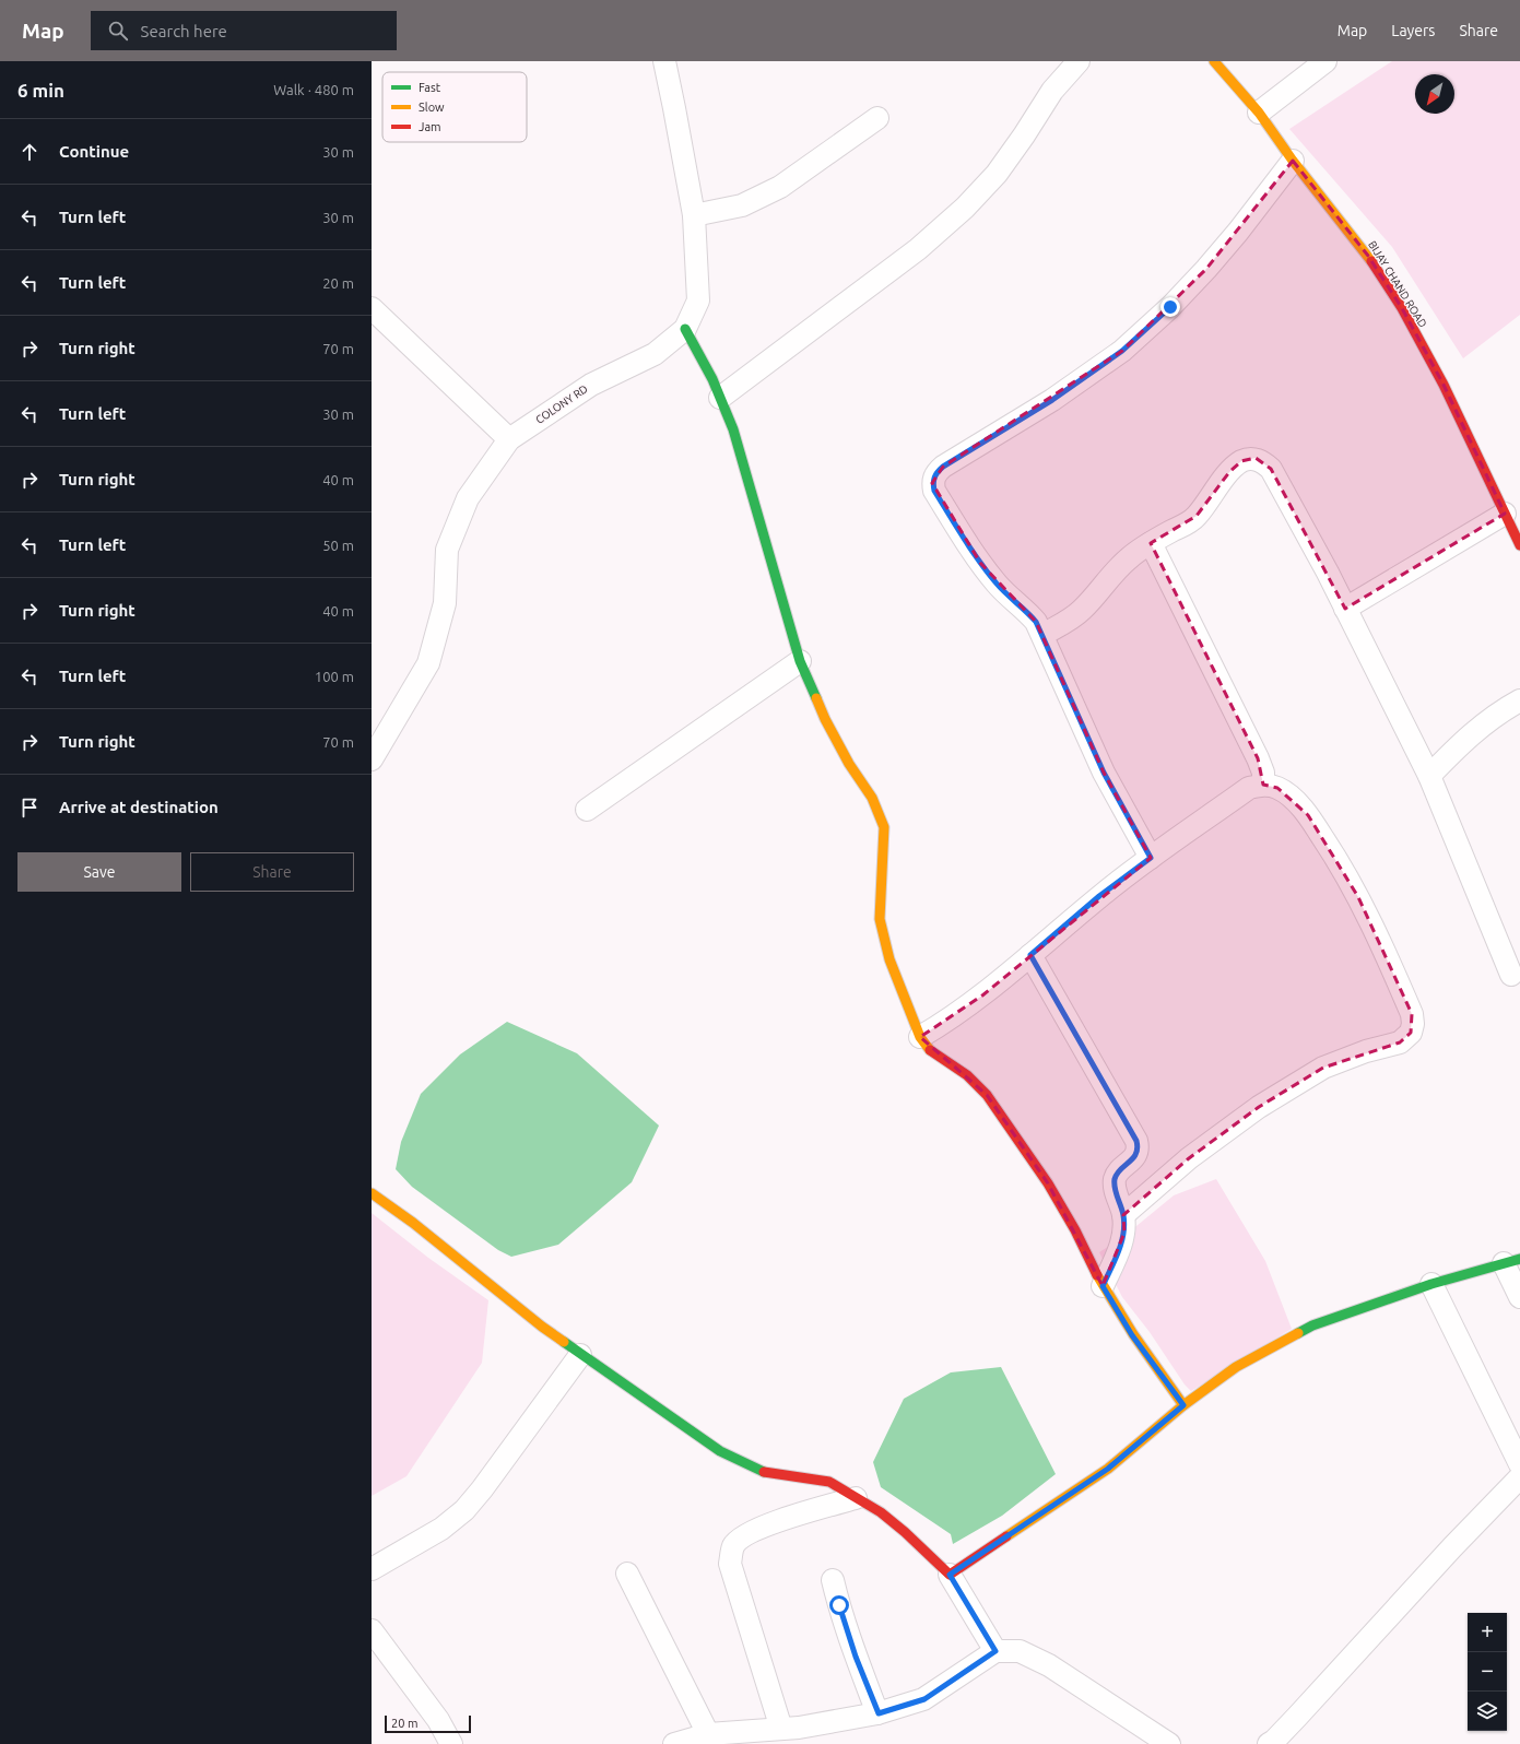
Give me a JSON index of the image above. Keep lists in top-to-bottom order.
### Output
{
  "streets": {
    "street": ["BIJAY CHAND ROAD", "COLONY RD"]
  },
  "legend": ["Fast", "Slow", "Jam"],
  "scale_bar": "20 m",
  "north": "bottom left",
  "page": {
    "header": "Map",
    "search": "Search here",
    "nav": ["Map", "Layers", "Share"],
    "heading": ["6 min", "Walk · 480 m"],
    "list": [
      ["Continue", "30 m"],
      ["Turn left", "30 m"],
      ["Turn left", "20 m"],
      ["Turn right", "70 m"],
      ["Turn left", "30 m"],
      ["Turn right", "40 m"],
      ["Turn left", "50 m"],
      ["Turn right", "40 m"],
      ["Turn left", "100 m"],
      ["Turn right", "70 m"],
      "Arrive at destination"
    ],
    "buttons": ["Save", "Share"],
    "map_buttons": ["+", "−"],
    "scale": "20 m"
  }
}
